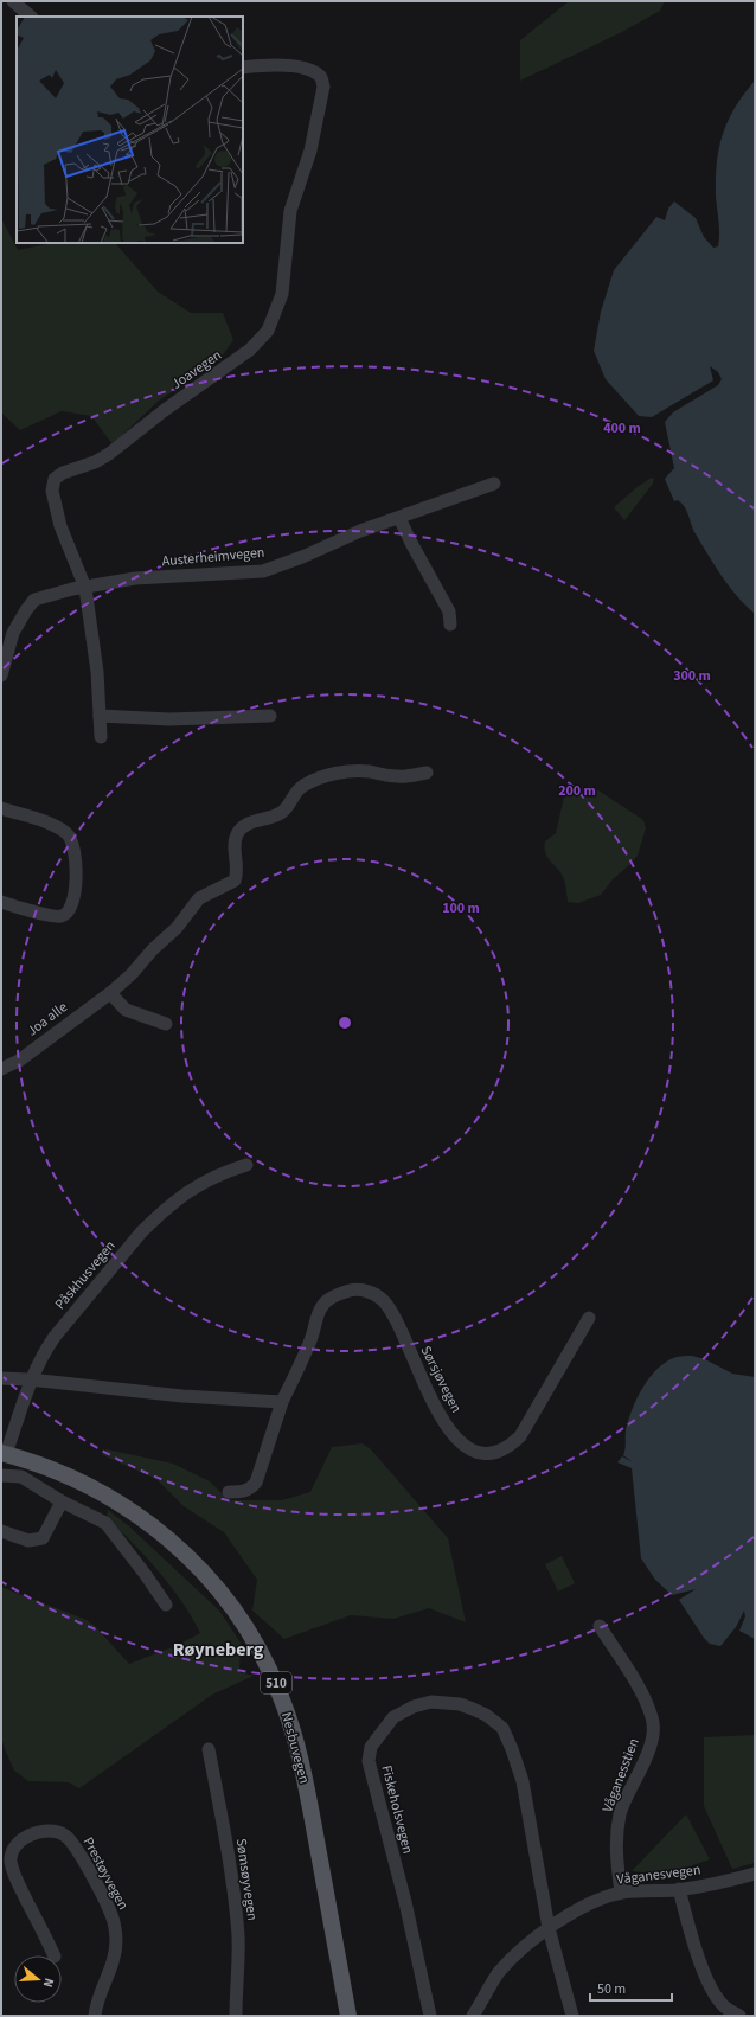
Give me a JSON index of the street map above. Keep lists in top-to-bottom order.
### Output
{
  "streets": {
    "main road": ["510", "Nesbuvegen"],
    "street": [
      "Joavegen",
      "Austerheimvegen",
      "Joa alle",
      "Påskhusvegen",
      "Sørsjøvegen",
      "Våganesstien",
      "Fiskeholsvegen",
      "Prestøyvegen",
      "Våganesvegen",
      "Sømsøyvegen"
    ]
  },
  "crossings": [
    ["Joavegen", "Austerheimvegen"],
    ["Påskhusvegen", "Nesbuvegen"],
    ["Våganesstien", "Våganesvegen"],
    ["Fiskeholsvegen", "Våganesvegen"]
  ],
  "districts": ["Røyneberg"],
  "scale_bar": "50 m",
  "north": "right",
  "rings": [
    "400 m",
    "300 m",
    "200 m",
    "100 m"
  ]
}
